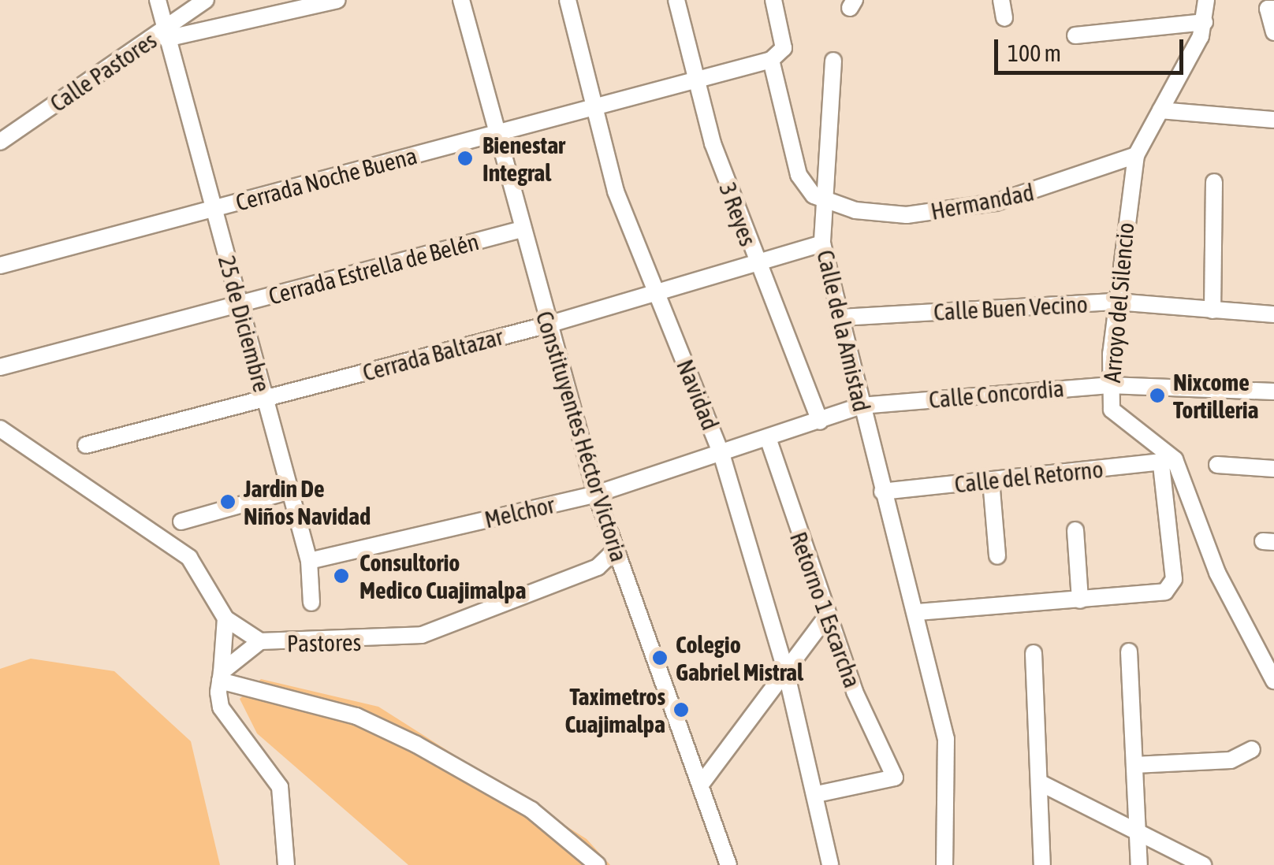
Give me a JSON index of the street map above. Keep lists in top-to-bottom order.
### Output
{
  "streets": {
    "street": [
      "Calle Pastores",
      "Cerrada Noche Buena",
      "Hermandad",
      "3 Reyes",
      "Cerrada Estrella de Belén",
      "Arroyo del Silencio",
      "Calle Buen Vecino",
      "25 de Diciembre",
      "Calle de la Amistad",
      "Cerrada Baltazar",
      "Calle Concordia",
      "Navidad",
      "Constituyentes Héctor Victoria",
      "Calle del Retorno",
      "Melchor",
      "Retorno 1 Escarcha",
      "Pastores"
    ]
  },
  "crossings": [
    ["Calle Pastores", "25 de Diciembre"],
    ["Cerrada Noche Buena", "3 Reyes"],
    ["Cerrada Noche Buena", "25 de Diciembre"],
    ["Cerrada Noche Buena", "Navidad"],
    ["Cerrada Noche Buena", "Constituyentes Héctor Victoria"],
    ["Hermandad", "Arroyo del Silencio"],
    ["Hermandad", "Calle de la Amistad"],
    ["3 Reyes", "Cerrada Baltazar"],
    ["3 Reyes", "Melchor"],
    ["Cerrada Estrella de Belén", "25 de Diciembre"],
    ["Cerrada Estrella de Belén", "Constituyentes Héctor Victoria"],
    ["Arroyo del Silencio", "Calle Buen Vecino"],
    ["Arroyo del Silencio", "Calle Concordia"],
    ["Arroyo del Silencio", "Calle del Retorno"],
    ["Calle Buen Vecino", "Calle de la Amistad"],
    ["25 de Diciembre", "Cerrada Baltazar"],
    ["25 de Diciembre", "Melchor"],
    ["Calle de la Amistad", "Cerrada Baltazar"],
    ["Calle de la Amistad", "Calle Concordia"],
    ["Calle de la Amistad", "Calle del Retorno"],
    ["Calle de la Amistad", "Melchor"],
    ["Cerrada Baltazar", "Navidad"],
    ["Cerrada Baltazar", "Constituyentes Héctor Victoria"],
    ["Calle Concordia", "Melchor"],
    ["Navidad", "Melchor"],
    ["Navidad", "Retorno 1 Escarcha"],
    ["Constituyentes Héctor Victoria", "Melchor"],
    ["Constituyentes Héctor Victoria", "Pastores"],
    ["Melchor", "Retorno 1 Escarcha"]
  ],
  "places": [
    "Bienestar Integral",
    "Nixcome Tortilleria",
    "Jardin De Niños Navidad",
    "Consultorio Medico Cuajimalpa",
    "Colegio Gabriel Mistral",
    "Taximetros Cuajimalpa"
  ],
  "scale_bar": "100 m"
}
